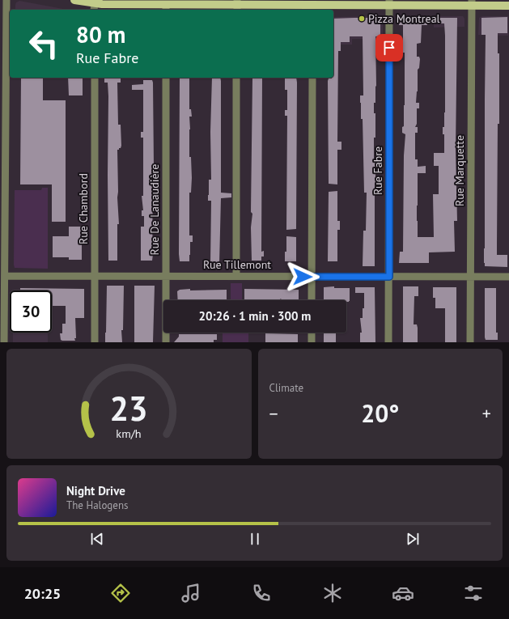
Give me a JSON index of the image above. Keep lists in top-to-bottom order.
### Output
{
  "streets": {
    "street": [
      "Rue Fabre",
      "Rue Marquette",
      "Rue Chambord",
      "Rue De Lanaudière",
      "Rue Tillemont"
    ]
  },
  "crossings": [
    ["Rue Fabre", "Rue Tillemont"],
    ["Rue Marquette", "Rue Tillemont"],
    ["Rue Chambord", "Rue Tillemont"],
    ["Rue De Lanaudière", "Rue Tillemont"]
  ],
  "places": ["Pizza Montreal"],
  "page": {
    "turn": ["80 m", "Rue Fabre"],
    "limit": "30",
    "trip": "20:26 · 1 min · 300 m",
    "tile": "Climate",
    "heat": ["−", "20°", "+"],
    "song": ["Night Drive", "The Halogens"],
    "tabs": "20:25",
    "gauge": ["23", "km/h"]
  }
}
